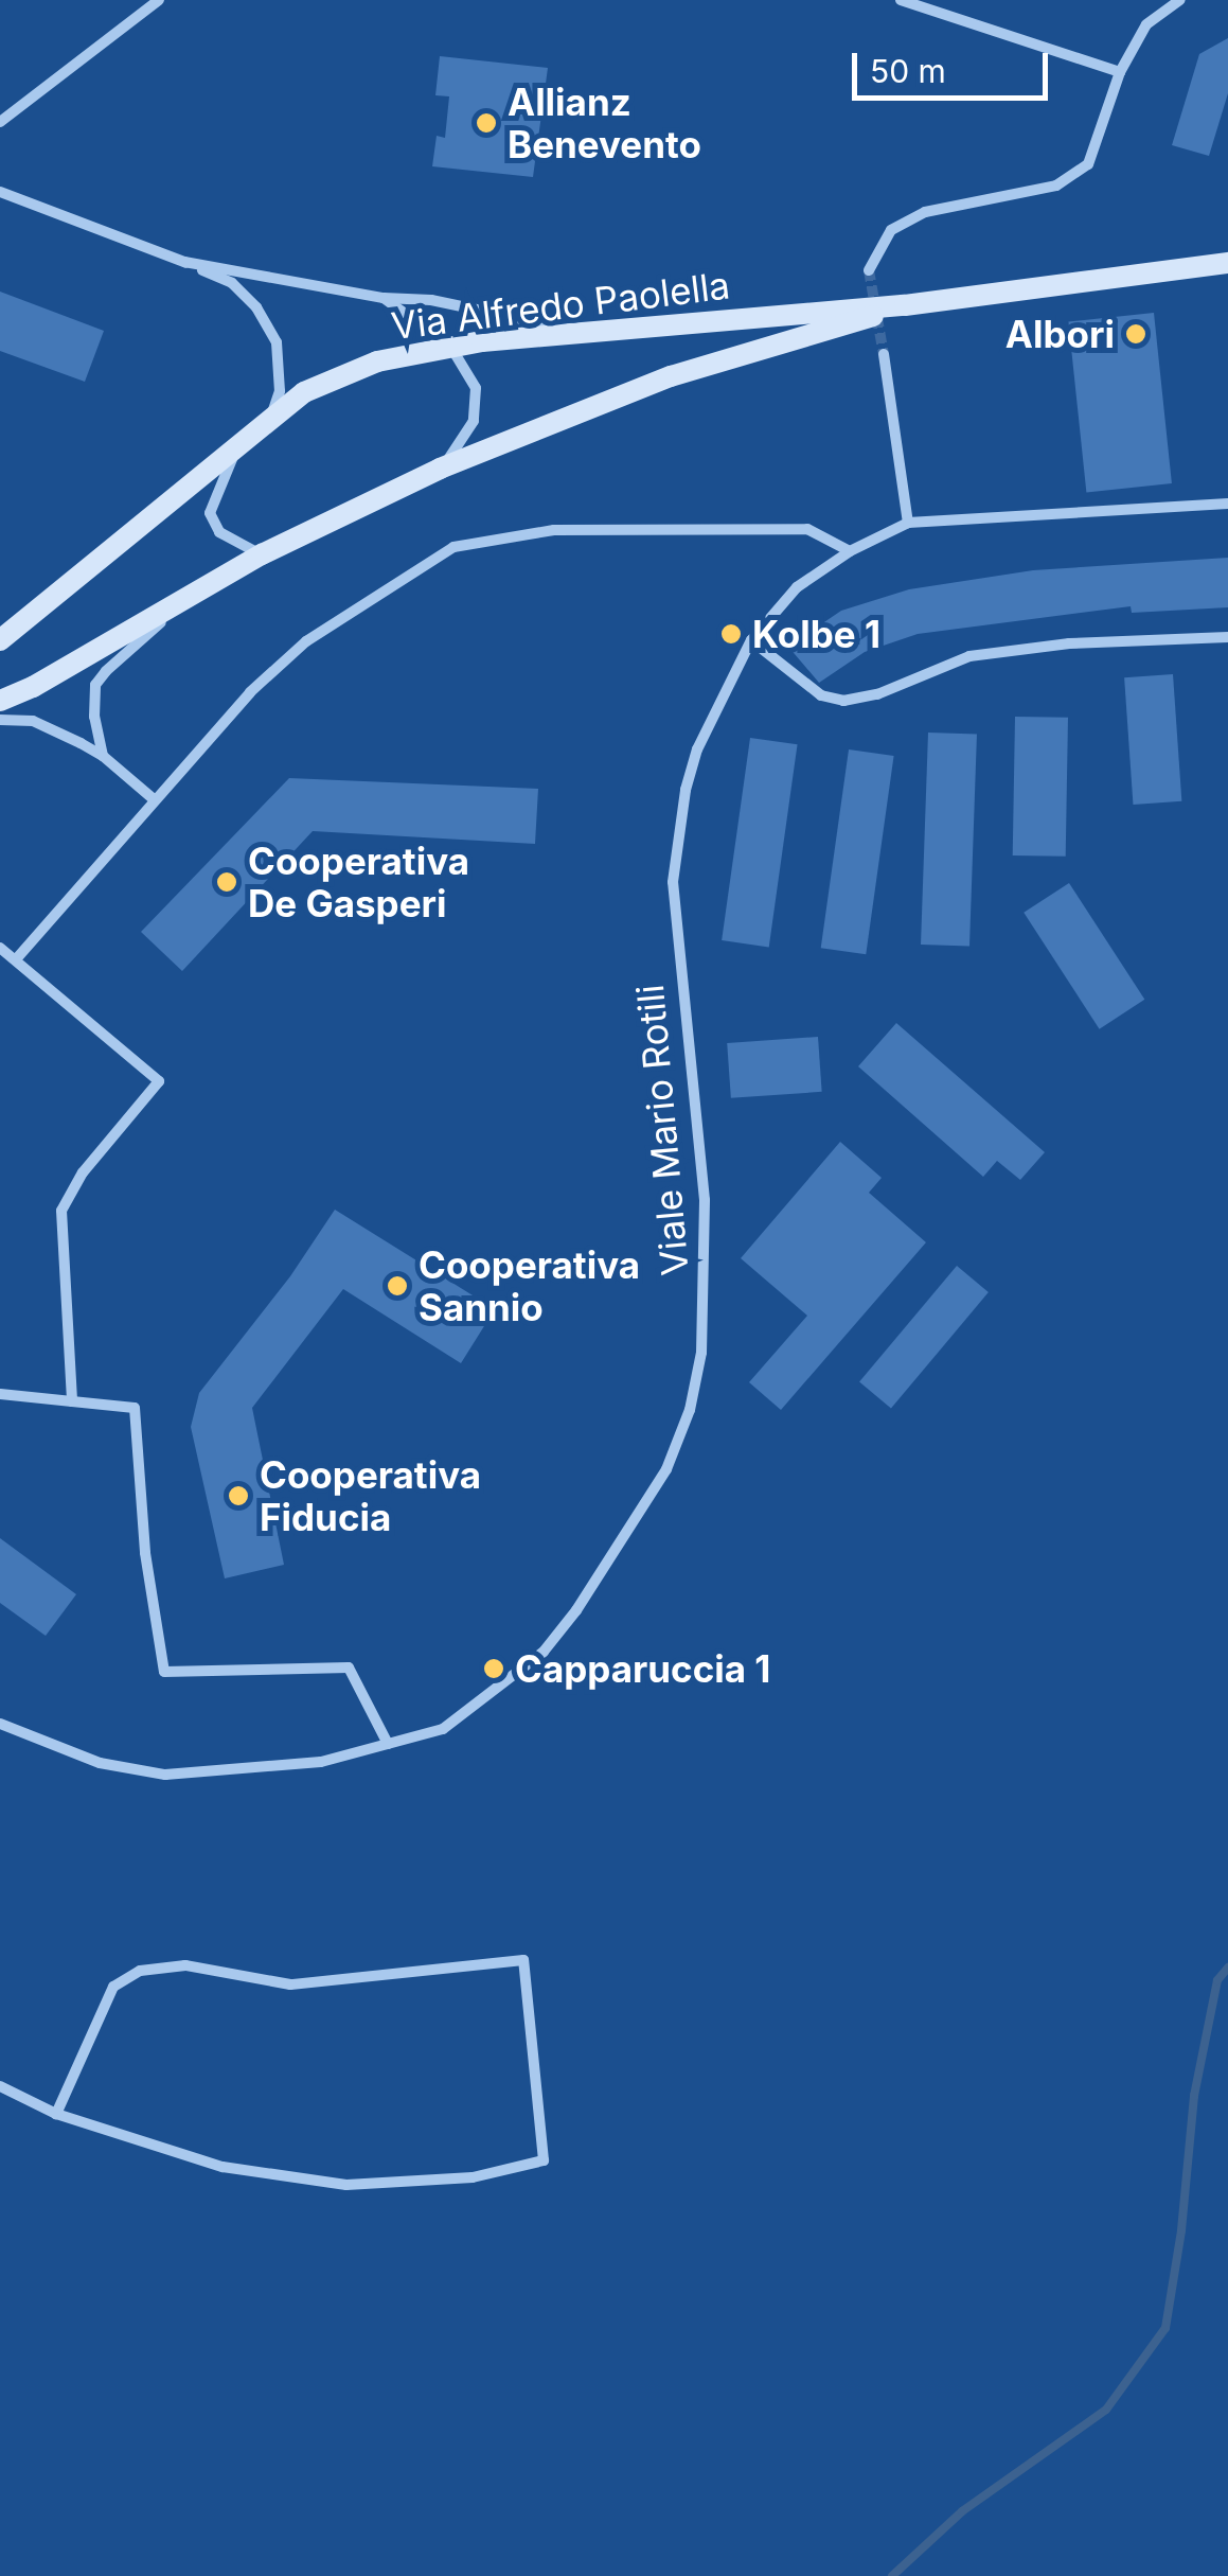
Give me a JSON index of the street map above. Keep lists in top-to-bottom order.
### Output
{
  "streets": {
    "main road": ["Via Alfredo Paolella"],
    "street": ["Viale Mario Rotili"]
  },
  "places": [
    "Allianz Benevento",
    "Albori",
    "Kolbe 1",
    "Cooperativa De Gasperi",
    "Cooperativa Sannio",
    "Cooperativa Fiducia",
    "Capparuccia 1"
  ],
  "scale_bar": "50 m"
}
